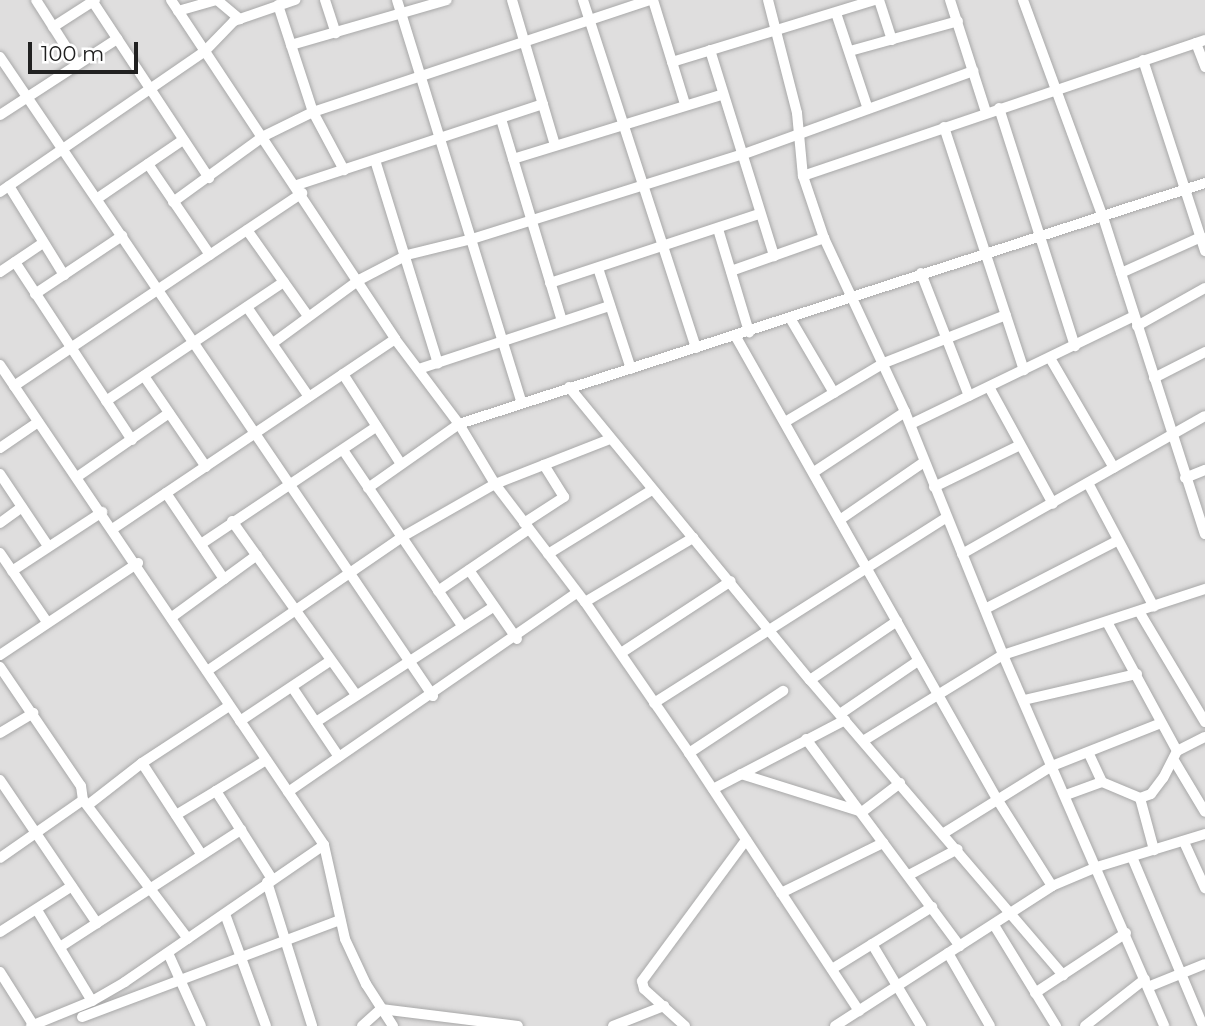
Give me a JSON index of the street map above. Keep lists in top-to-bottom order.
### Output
{
  "scale_bar": "100 m"
}
